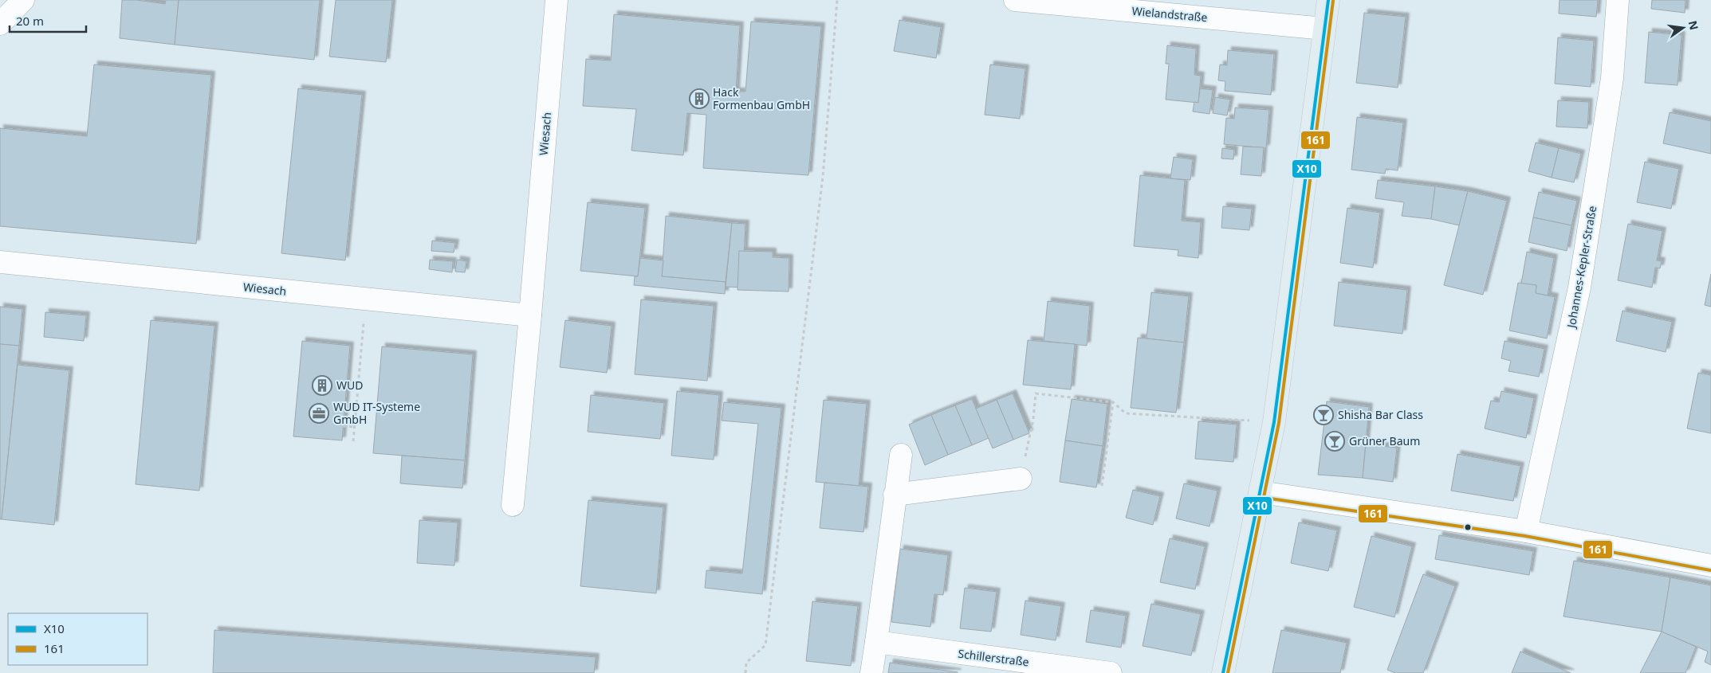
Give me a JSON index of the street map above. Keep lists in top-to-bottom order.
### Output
{
  "streets": {
    "street": [
      "Wielandstraße",
      "Wiesach",
      "Johannes-Kepler-Straße",
      "Schillerstraße"
    ]
  },
  "places": {
    "building": ["Hack Formenbau GmbH", "WUD"],
    "office": ["WUD IT-Systeme GmbH"],
    "bar": ["Shisha Bar Class", "Grüner Baum"]
  },
  "lines": ["transit line X10", "transit line 161"],
  "legend": ["X10", "161"],
  "scale_bar": "20 m",
  "north": "right"
}
